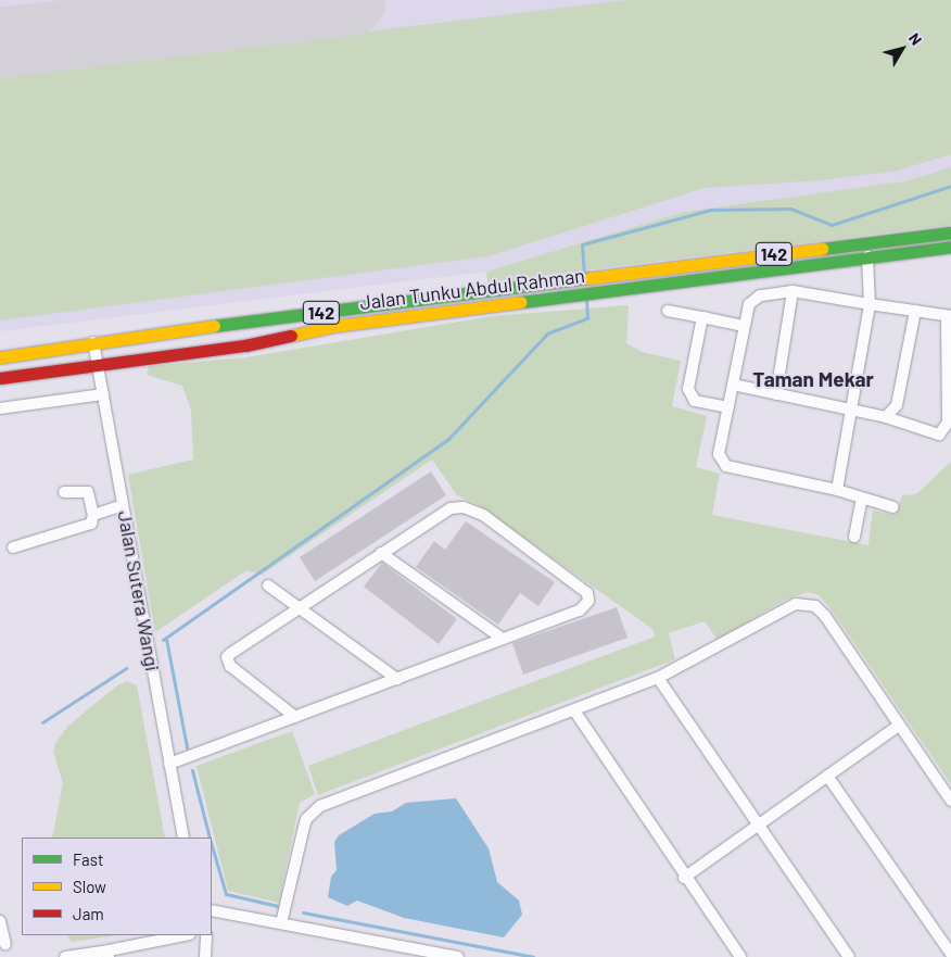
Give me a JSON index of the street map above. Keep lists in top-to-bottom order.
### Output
{
  "streets": {
    "main road": ["142", "Jalan Tunku Abdul Rahman"],
    "street": ["Jalan Sutera Wangi"]
  },
  "crossings": [
    ["Jalan Tunku Abdul Rahman", "Jalan Sutera Wangi"]
  ],
  "districts": ["Taman Mekar"],
  "legend": ["Fast", "Slow", "Jam"],
  "north": "top right"
}
